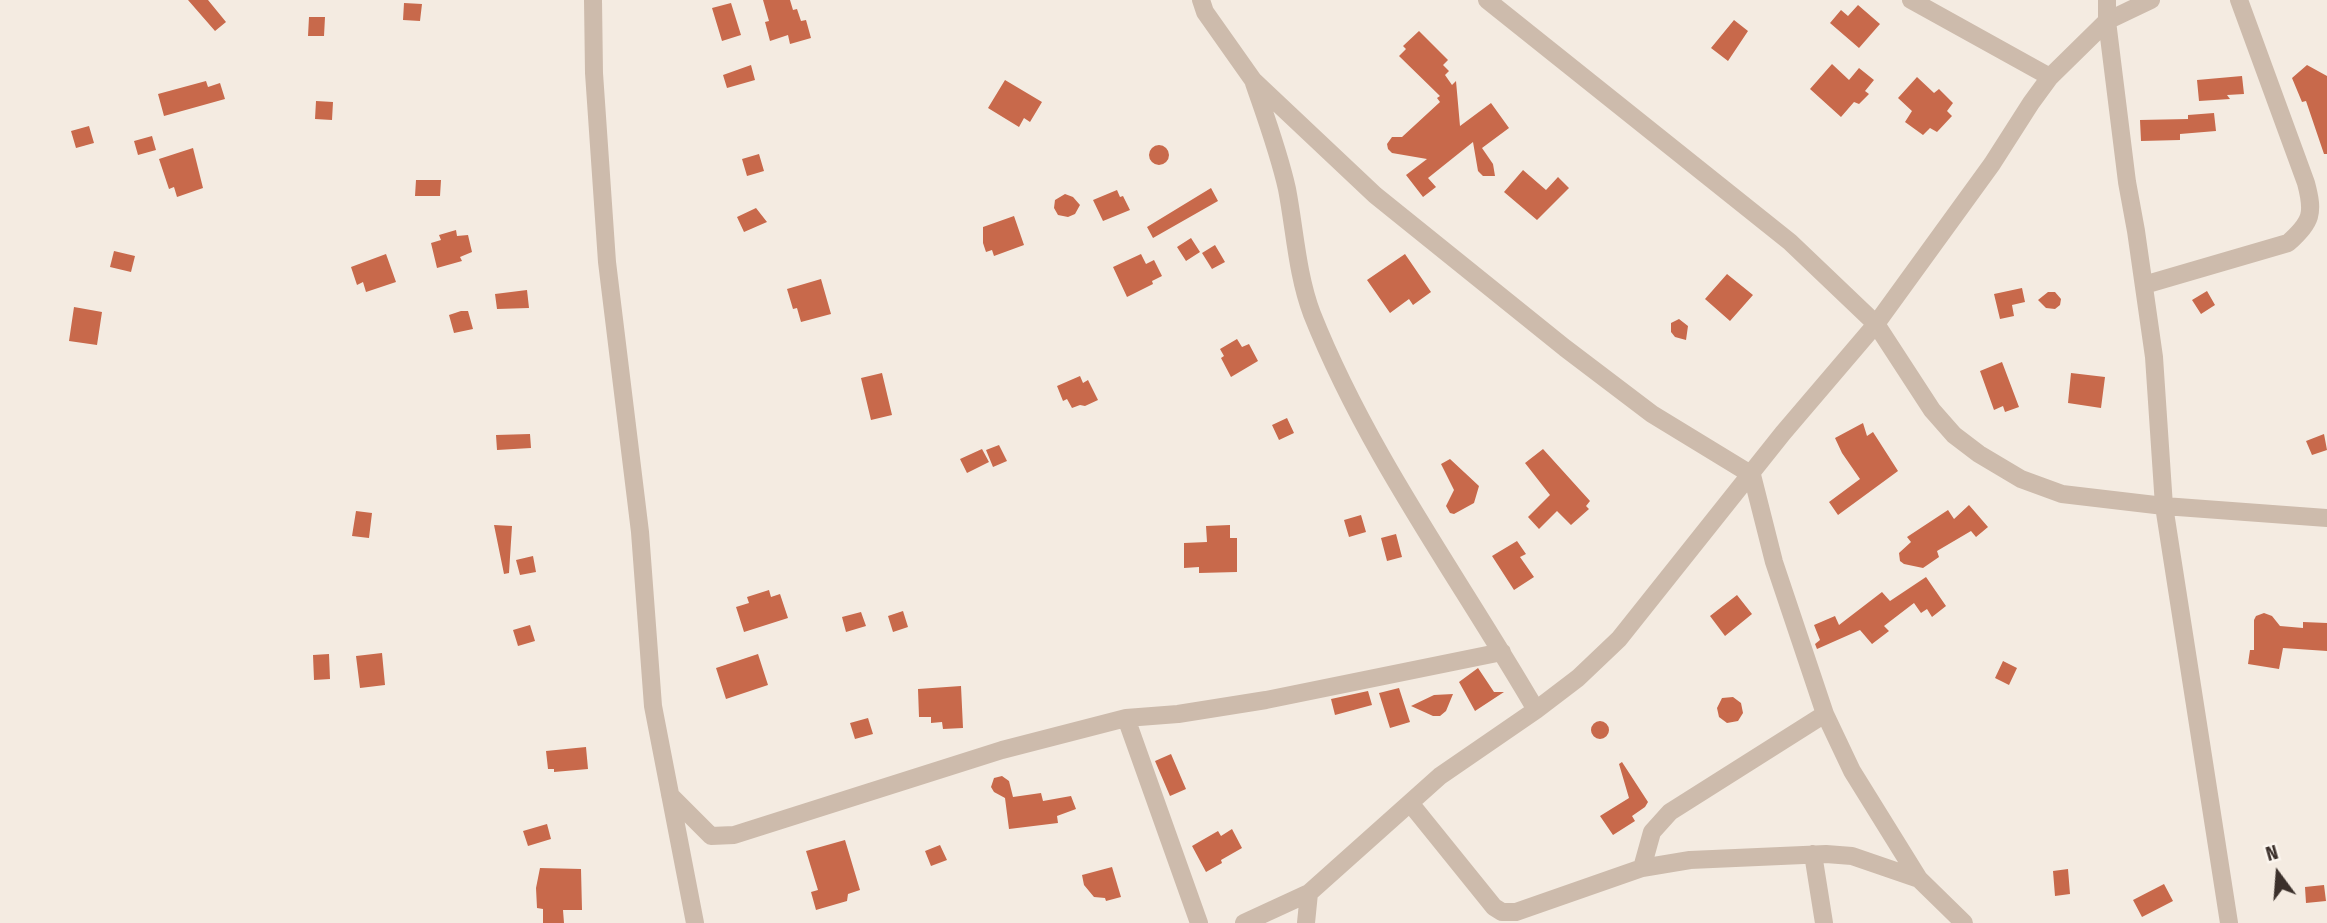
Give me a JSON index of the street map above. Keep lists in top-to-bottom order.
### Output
{
  "north": "top"
}
